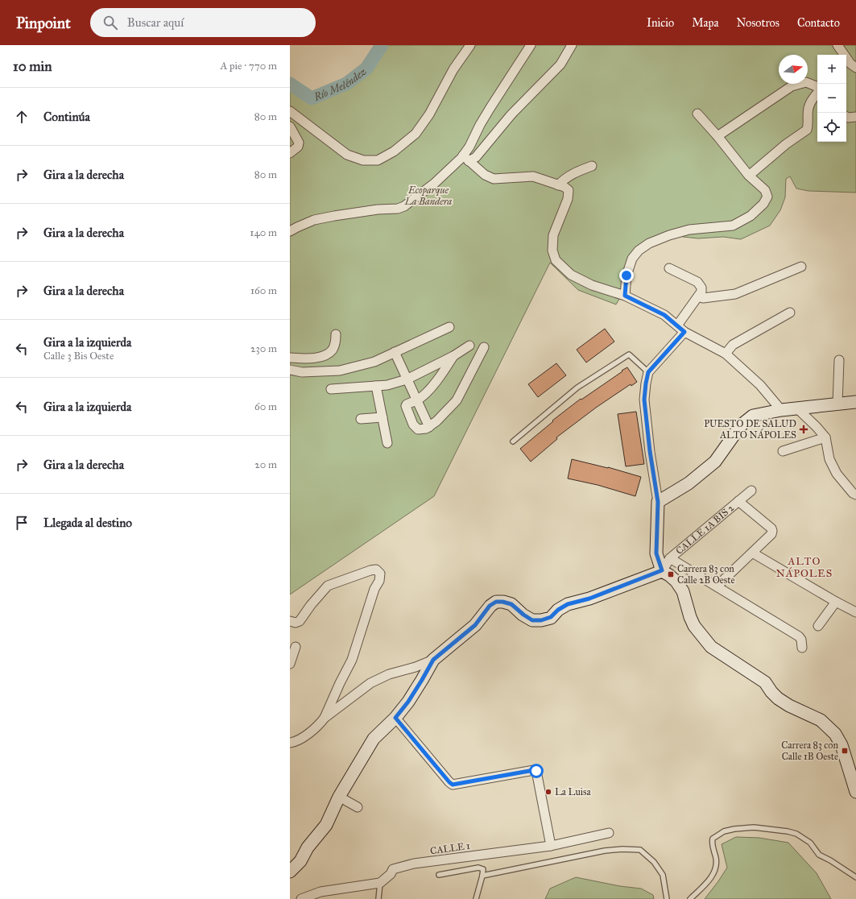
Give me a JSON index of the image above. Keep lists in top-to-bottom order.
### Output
{
  "streets": {
    "street": ["CALLE 1A BIS 2", "CALLE 1"]
  },
  "districts": ["ALTO NÁPOLES"],
  "water": ["Río Meléndez"],
  "parks": ["Ecoparque La Bandera"],
  "places": {
    "health": ["PUESTO DE SALUD ALTO NÁPOLES"],
    "transit": ["Carrera 83 con Calle 2B Oeste", "Carrera 83 con Calle 1B Oeste"],
    "other": ["La Luisa"]
  },
  "north": "right",
  "page": {
    "header": "Pinpoint",
    "search": "Buscar aquí",
    "nav": [
      "Inicio",
      "Mapa",
      "Nosotros",
      "Contacto"
    ],
    "heading": ["10 min", "A pie · 770 m"],
    "map_buttons": ["+", "−"],
    "list": [
      ["Continúa", "80 m"],
      ["Gira a la derecha", "80 m"],
      ["Gira a la derecha", "140 m"],
      ["Gira a la derecha", "160 m"],
      ["Gira a la izquierda", "Calle 3 Bis Oeste", "230 m"],
      ["Gira a la izquierda", "60 m"],
      ["Gira a la derecha", "20 m"],
      "Llegada al destino"
    ]
  }
}
